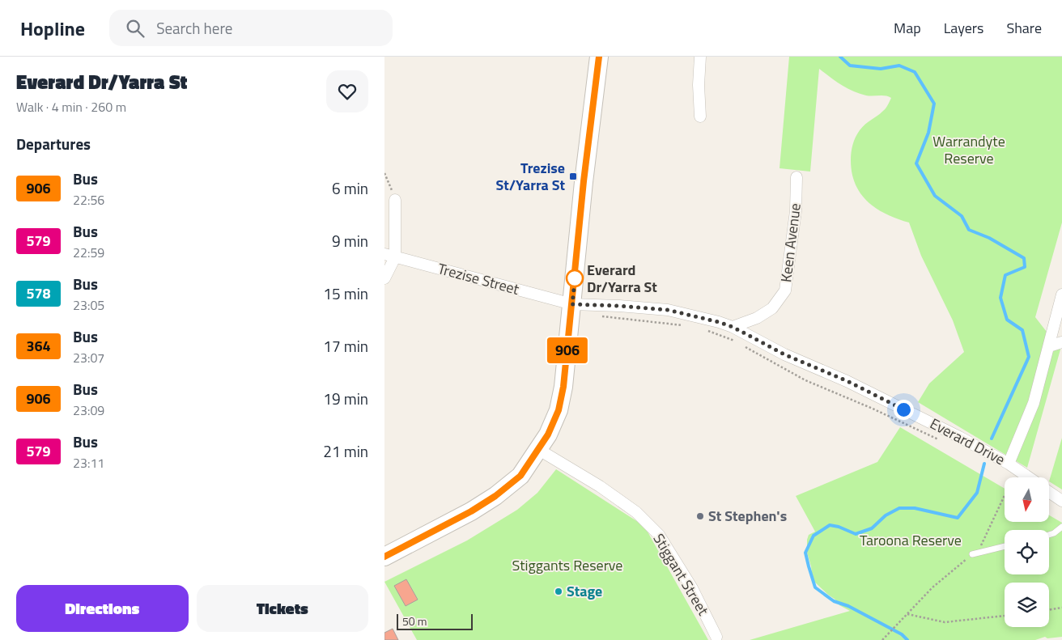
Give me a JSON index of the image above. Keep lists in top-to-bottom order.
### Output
{
  "streets": {
    "street": [
      "Keen Avenue",
      "Trezise Street",
      "Everard Drive",
      "Stiggant Street"
    ]
  },
  "crossings": [
    ["Keen Avenue", "Everard Drive"],
    ["Trezise Street", "Everard Drive"]
  ],
  "parks": ["Warrandyte Reserve", "Taroona Reserve", "Stiggants Reserve"],
  "places": {
    "transit": ["Trezise St/Yarra St"],
    "other": ["Everard Dr/Yarra St", "St Stephen's", "Stage"]
  },
  "lines": ["bus line 906"],
  "scale_bar": "50 m",
  "north": "bottom",
  "page": {
    "header": "Hopline",
    "search": "Search here",
    "nav": ["Map", "Layers", "Share"],
    "heading": [
      ["Everard Dr/Yarra St", "Walk · 4 min · 260 m"],
      "Departures"
    ],
    "on_map": "906",
    "list": [
      {
        "mark": "906",
        "name": "Bus",
        "note": "22:56",
        "value": "6 min"
      },
      {
        "mark": "579",
        "name": "Bus",
        "note": "22:59",
        "value": "9 min"
      },
      {
        "mark": "578",
        "name": "Bus",
        "note": "23:05",
        "value": "15 min"
      },
      {
        "mark": "364",
        "name": "Bus",
        "note": "23:07",
        "value": "17 min"
      },
      {
        "mark": "906",
        "name": "Bus",
        "note": "23:09",
        "value": "19 min"
      },
      {
        "mark": "579",
        "name": "Bus",
        "note": "23:11",
        "value": "21 min"
      }
    ],
    "buttons": ["Directions", "Tickets"],
    "scale": "50 m"
  }
}
